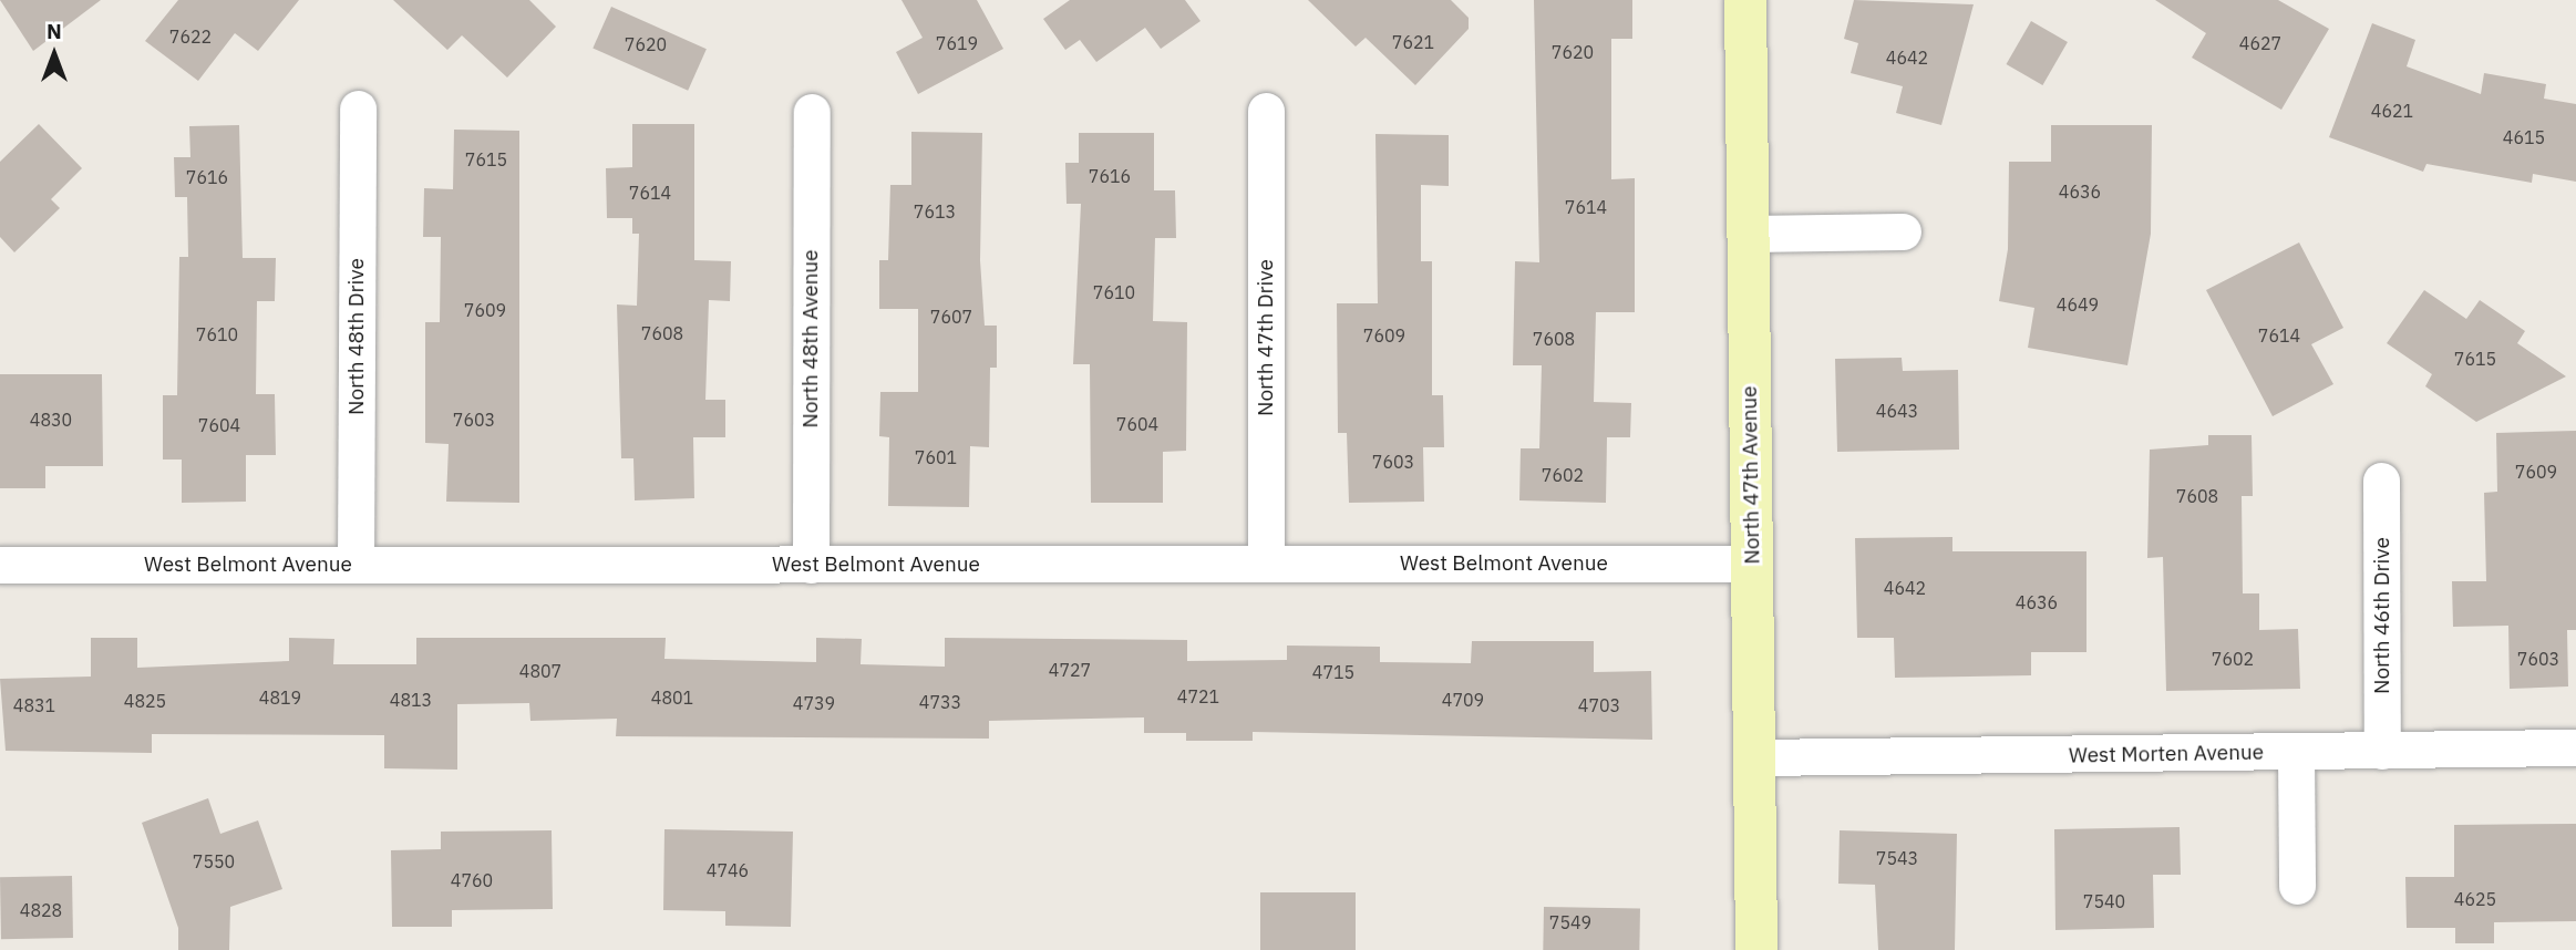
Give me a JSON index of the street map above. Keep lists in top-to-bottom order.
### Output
{
  "streets": {
    "street": [
      "North 48th Drive",
      "North 47th Drive",
      "North 48th Avenue",
      "North 47th Avenue",
      "West Belmont Avenue",
      "North 46th Drive",
      "West Morten Avenue"
    ]
  },
  "crossings": [
    ["North 48th Drive", "West Belmont Avenue"],
    ["North 47th Drive", "West Belmont Avenue"],
    ["North 48th Avenue", "West Belmont Avenue"],
    ["North 47th Avenue", "West Belmont Avenue"],
    ["North 47th Avenue", "West Morten Avenue"],
    ["North 46th Drive", "West Morten Avenue"]
  ],
  "house_numbers": [
    "7622",
    "7621",
    "7619",
    "4627",
    "7620",
    "7620",
    "4642",
    "4621",
    "4615",
    "7615",
    "7616",
    "7616",
    "4636",
    "7614",
    "7614",
    "7613",
    "7610",
    "4649",
    "7609",
    "7607",
    "7608",
    "7610",
    "7609",
    "7614",
    "7608",
    "7615",
    "4643",
    "4830",
    "7603",
    "7604",
    "7604",
    "7601",
    "7603",
    "7609",
    "7602",
    "7608",
    "4642",
    "4636",
    "7602",
    "7603",
    "4727",
    "4807",
    "4715",
    "4721",
    "4819",
    "4801",
    "4813",
    "4709",
    "4825",
    "4733",
    "4739",
    "4831",
    "4703",
    "7543",
    "7550",
    "4746",
    "4760",
    "4625",
    "7540",
    "4828",
    "7549"
  ],
  "north": "top"
}
